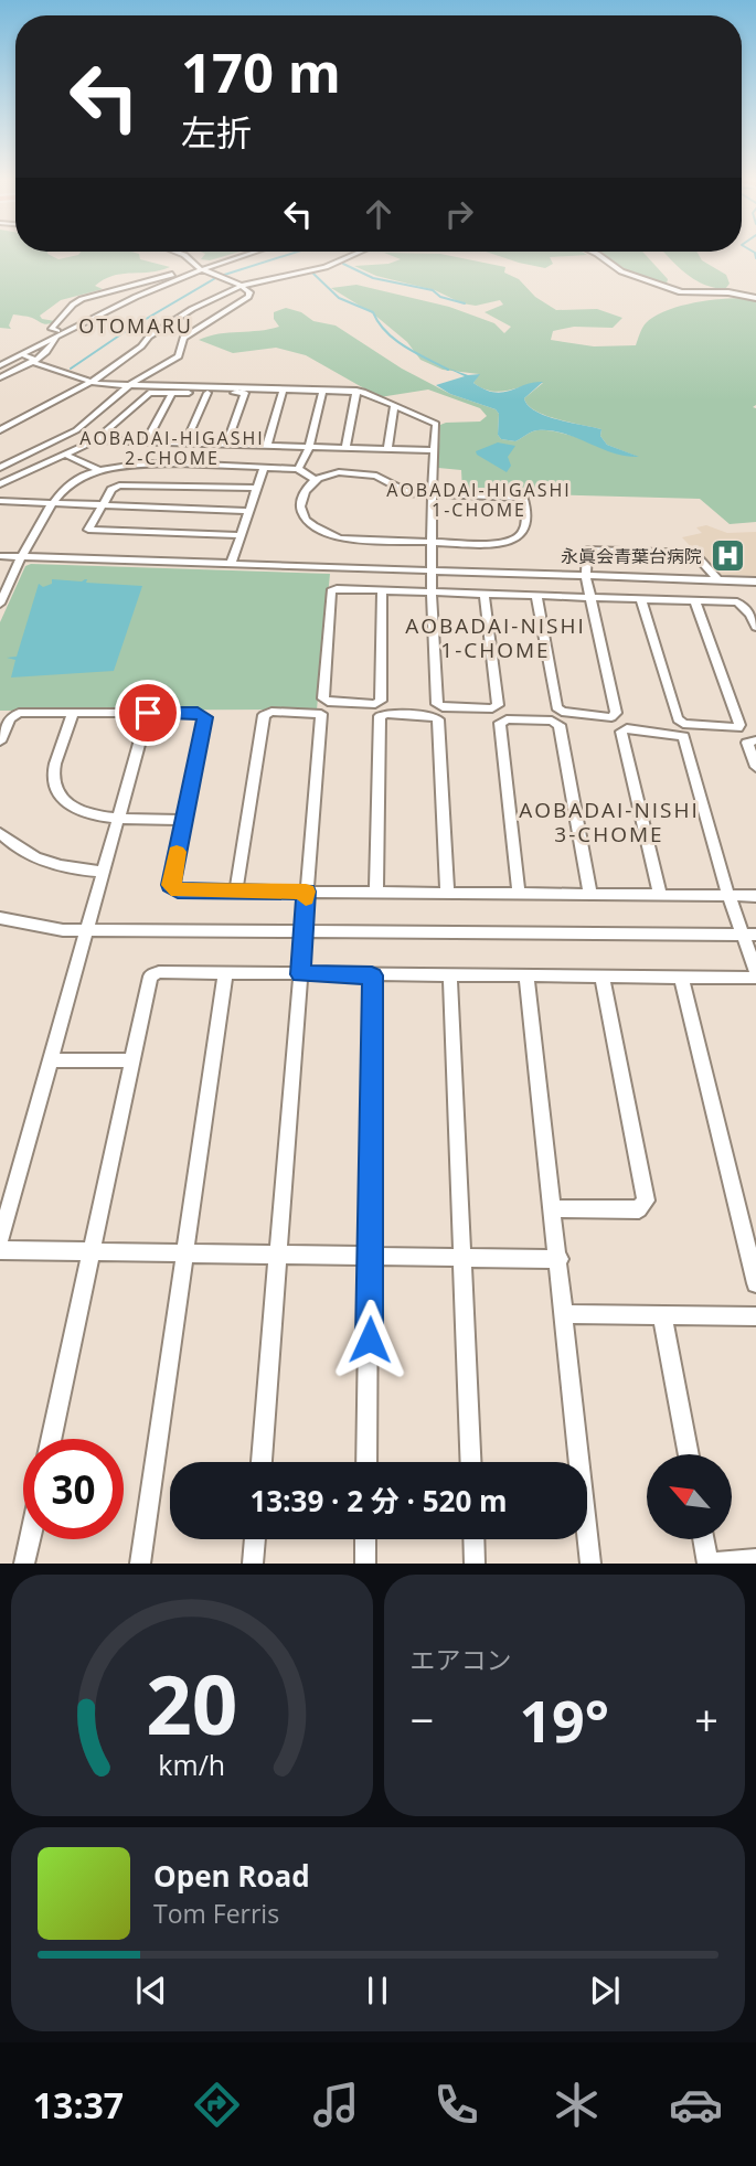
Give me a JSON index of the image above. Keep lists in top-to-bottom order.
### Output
{
  "districts": [
    "OTOMARU",
    "AOBADAI-HIGASHI 2-CHOME",
    "AOBADAI-HIGASHI 1-CHOME",
    "AOBADAI-NISHI 1-CHOME",
    "AOBADAI-NISHI 3-CHOME"
  ],
  "places": {
    "hospital": ["永眞会青葉台病院"]
  },
  "north": "top left",
  "page": {
    "turn": ["170 m", "左折"],
    "limit": "30",
    "trip": "13:39 · 2 分 · 520 m",
    "tile": "エアコン",
    "heat": ["−", "19°", "+"],
    "song": ["Open Road", "Tom Ferris"],
    "tabs": "13:37",
    "gauge": ["20", "km/h"]
  }
}
